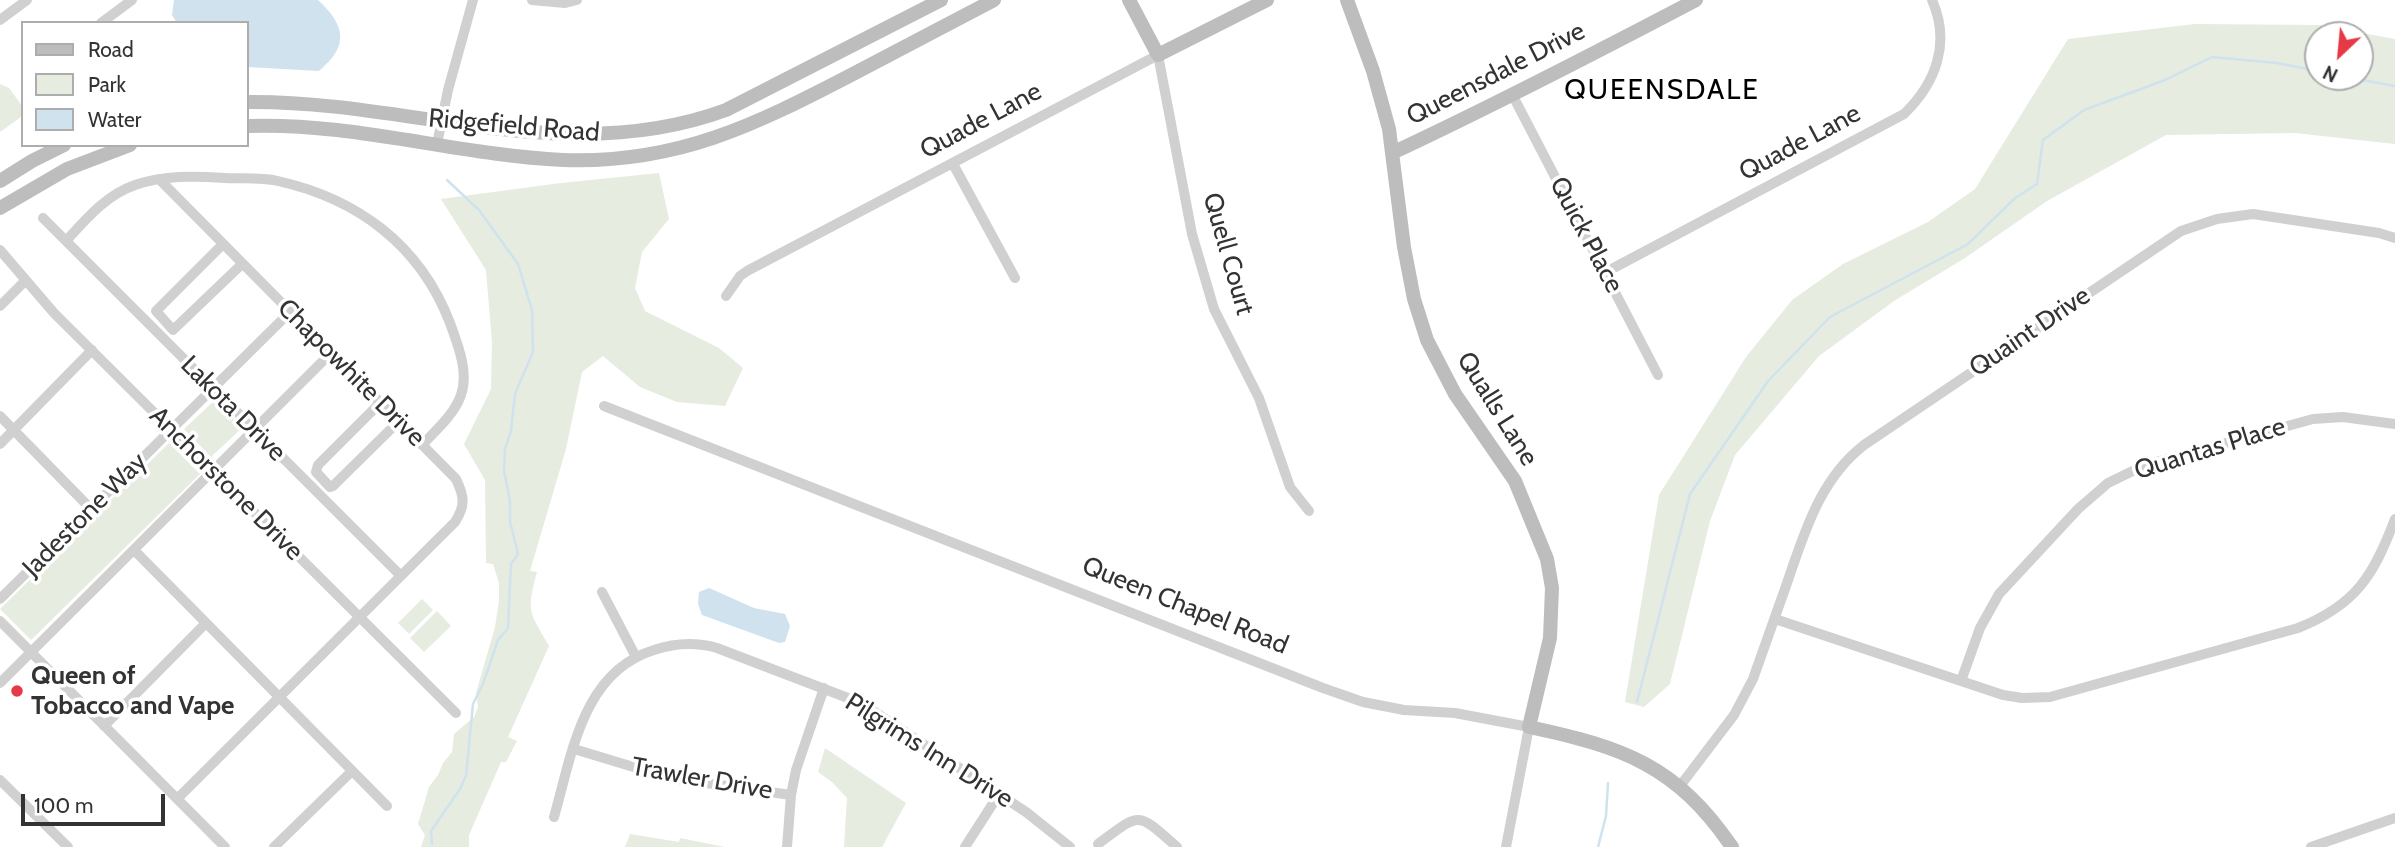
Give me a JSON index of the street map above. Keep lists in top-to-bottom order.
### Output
{
  "streets": {
    "main road": [
      "Queensdale Drive",
      "Quade Lane",
      "Ridgefield Road",
      "Quell Court",
      "Qualls Lane",
      "Queen Chapel Road"
    ],
    "street": [
      "Quick Place",
      "Quaint Drive",
      "Chapowhite Drive",
      "Lakota Drive",
      "Quantas Place",
      "Anchorstone Drive",
      "Jadestone Way",
      "Pilgrims Inn Drive",
      "Trawler Drive"
    ]
  },
  "crossings": [
    ["Queensdale Drive", "Quick Place"],
    ["Queensdale Drive", "Qualls Lane"],
    ["Quade Lane", "Quick Place"],
    ["Quade Lane", "Quell Court"],
    ["Quaint Drive", "Queen Chapel Road"],
    ["Chapowhite Drive", "Lakota Drive"],
    ["Chapowhite Drive", "Jadestone Way"],
    ["Lakota Drive", "Jadestone Way"],
    ["Qualls Lane", "Queen Chapel Road"],
    ["Anchorstone Drive", "Jadestone Way"],
    ["Pilgrims Inn Drive", "Trawler Drive"]
  ],
  "districts": ["QUEENSDALE"],
  "places": ["Queen of Tobacco and Vape"],
  "legend": ["Road", "Park", "Water"],
  "scale_bar": "100 m",
  "north": "bottom left"
}
